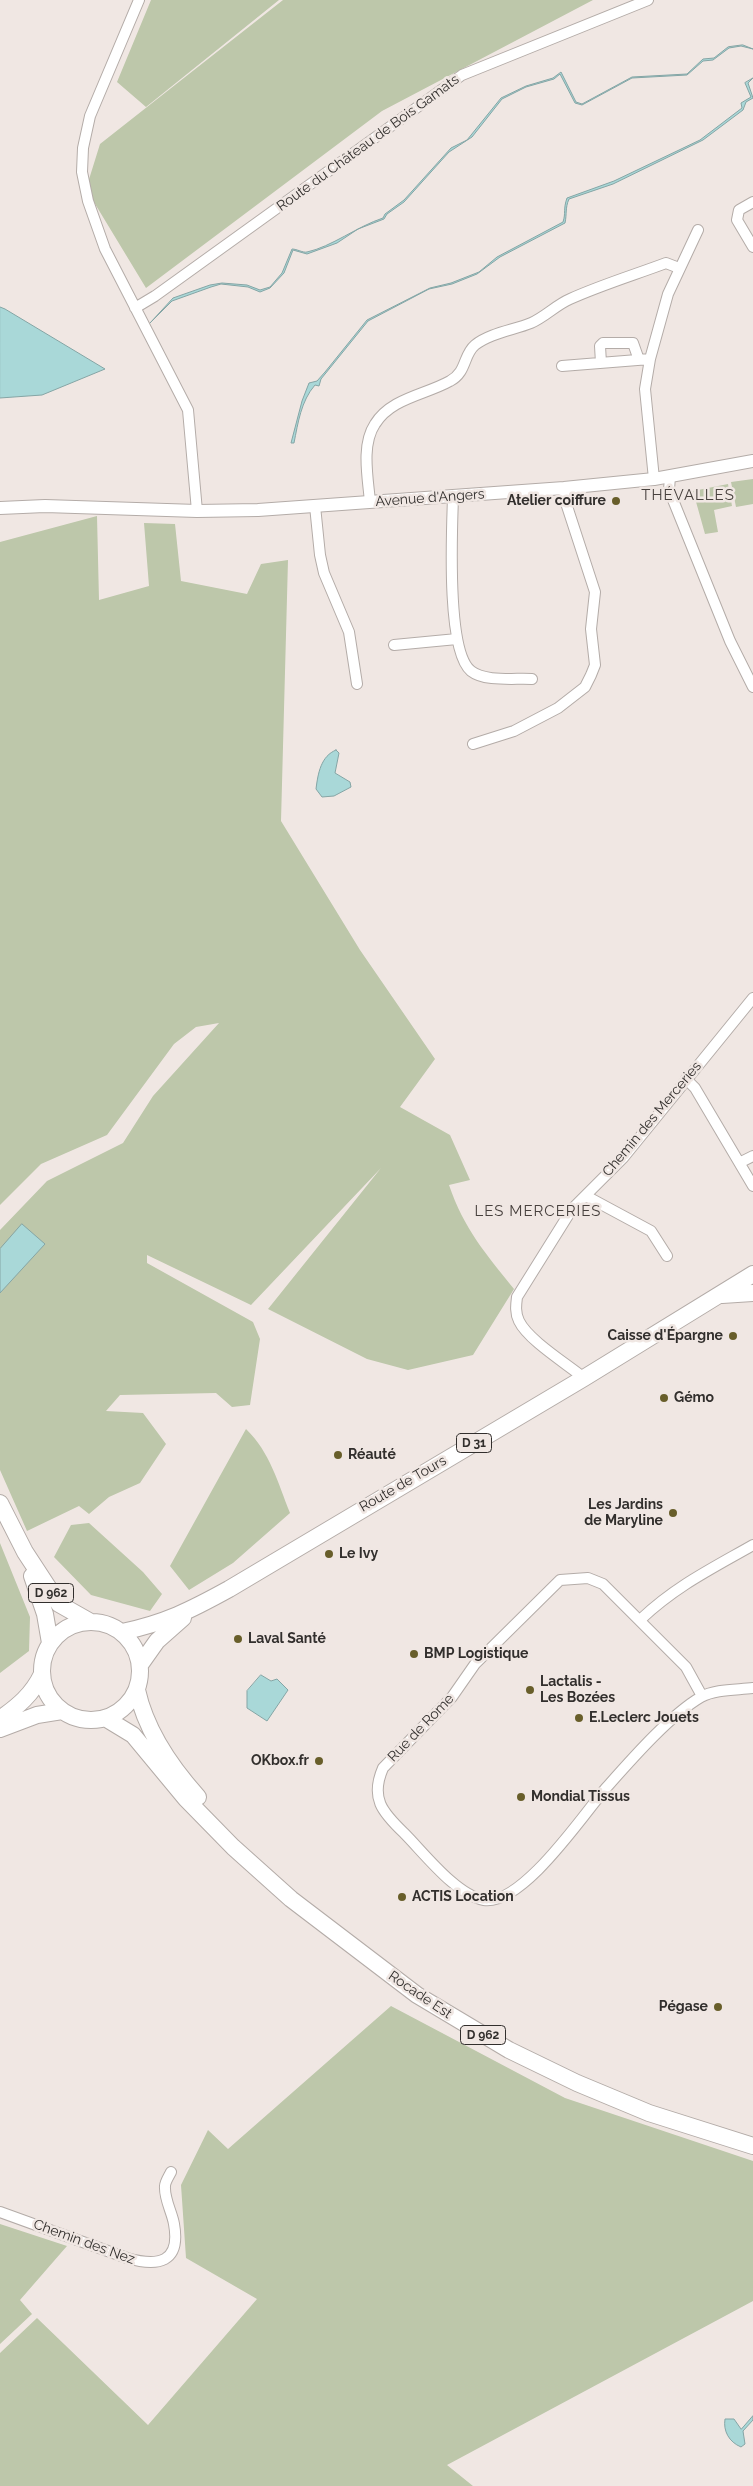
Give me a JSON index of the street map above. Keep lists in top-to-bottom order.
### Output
{
  "streets": {
    "main road": [
      "D 31",
      "Route de Tours",
      "D 962",
      "Rocade Est"
    ],
    "street": [
      "Route du Château de Bois Gamats",
      "Avenue d'Angers",
      "Chemin des Merceries",
      "Rue de Rome",
      "Chemin des Nez"
    ]
  },
  "crossings": [
    ["Chemin des Merceries", "Route de Tours"],
    ["Route de Tours", "D 962"],
    ["Route de Tours", "Rocade Est"],
    ["D 962", "Rocade Est"]
  ],
  "districts": ["THÉVALLES", "LES MERCERIES"],
  "places": [
    "Atelier coiffure",
    "Caisse d'Épargne",
    "Gémo",
    "Réauté",
    "Les Jardins de Maryline",
    "Le Ivy",
    "Laval Santé",
    "BMP Logistique",
    "Lactalis - Les Bozées",
    "E.Leclerc Jouets",
    "OKbox.fr",
    "Mondial Tissus",
    "ACTIS Location",
    "Pégase"
  ]
}
